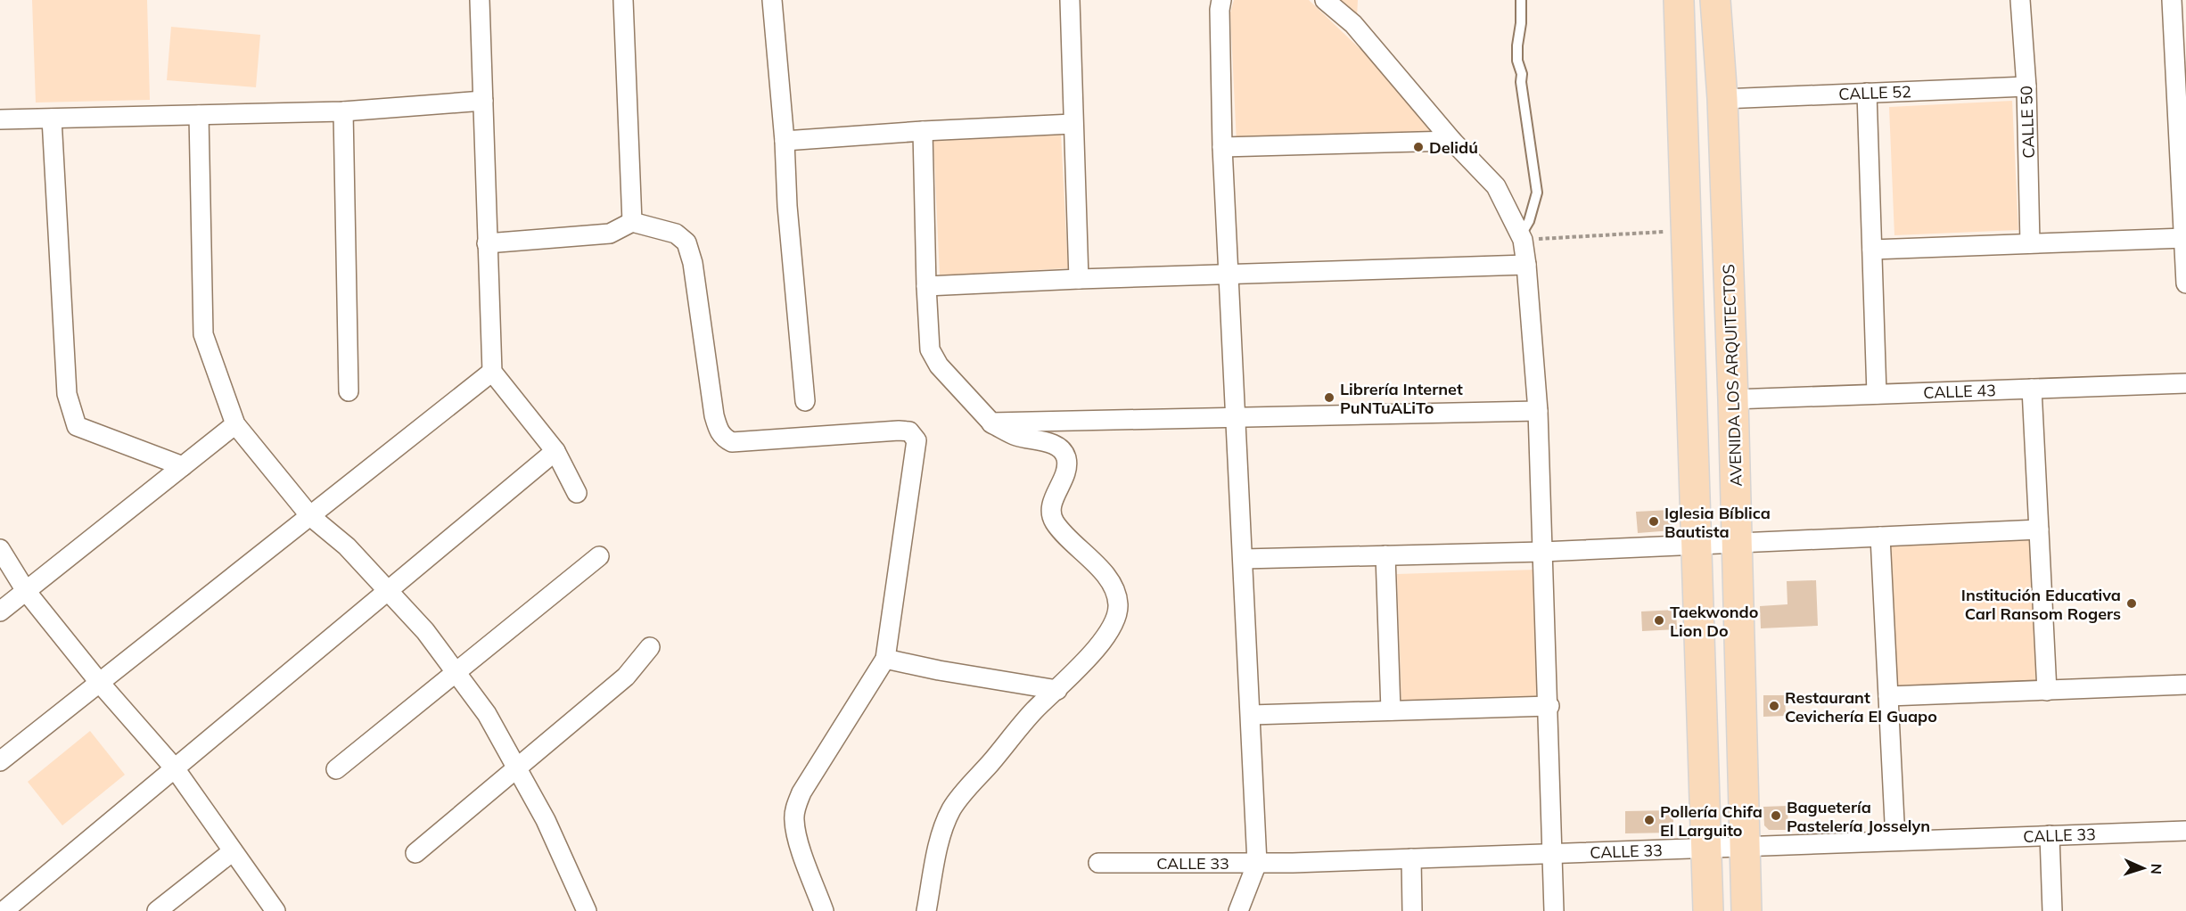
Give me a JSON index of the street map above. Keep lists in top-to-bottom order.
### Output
{
  "streets": {
    "main road": ["AVENIDA LOS ARQUITECTOS"],
    "street": [
      "CALLE 52",
      "CALLE 50",
      "CALLE 43",
      "CALLE 33"
    ]
  },
  "crossings": [
    ["CALLE 52", "CALLE 50"],
    ["CALLE 52", "AVENIDA LOS ARQUITECTOS"],
    ["AVENIDA LOS ARQUITECTOS", "CALLE 43"],
    ["AVENIDA LOS ARQUITECTOS", "CALLE 33"]
  ],
  "places": [
    "Delidú",
    "Librería Internet PuNTuALiTo",
    "Iglesia Bíblica Bautista",
    "Institución Educativa Carl Ransom Rogers",
    "Taekwondo Lion Do",
    "Restaurant Cevichería El Guapo",
    "Baguetería Pastelería Josselyn",
    "Pollería Chifa El Larguito"
  ],
  "north": "right"
}
